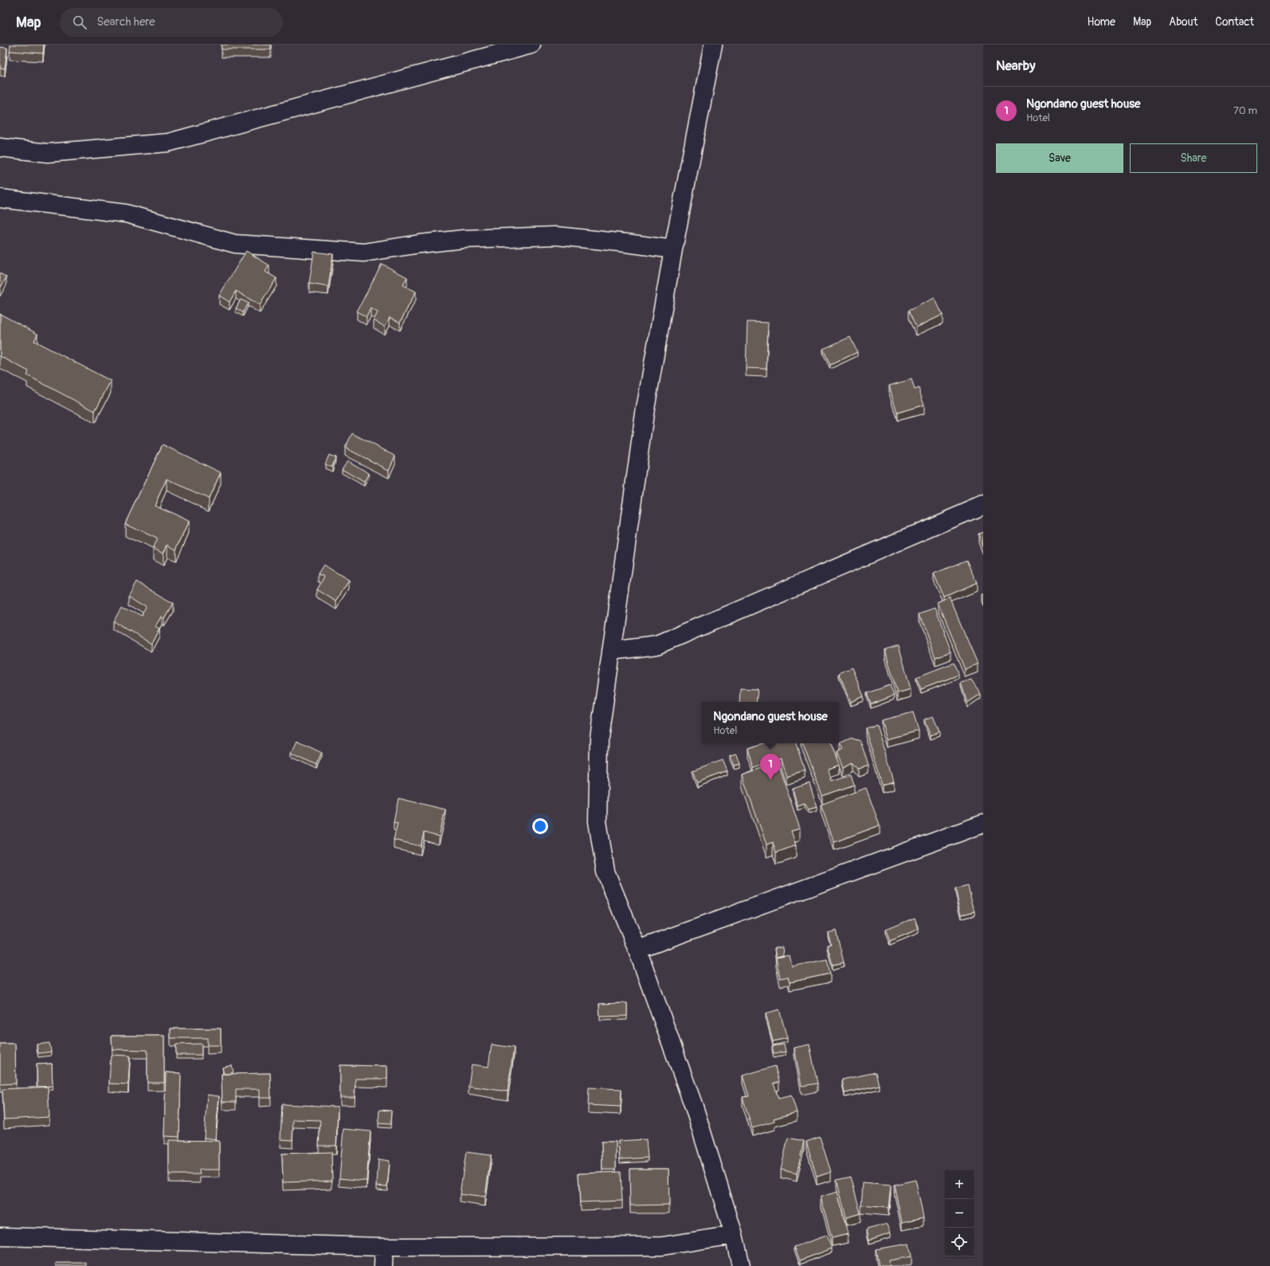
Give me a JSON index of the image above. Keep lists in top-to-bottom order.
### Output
{
  "page": {
    "header": "Map",
    "search": "Search here",
    "nav": [
      "Home",
      "Map",
      "About",
      "Contact"
    ],
    "heading": "Nearby",
    "list": [
      {
        "mark": "1",
        "name": "Ngondano guest house",
        "note": "Hotel",
        "value": "70 m"
      }
    ],
    "buttons": ["Save", "Share"],
    "popup": ["Ngondano guest house", "Hotel"],
    "pins": "1",
    "map_buttons": ["+", "−"]
  }
}
